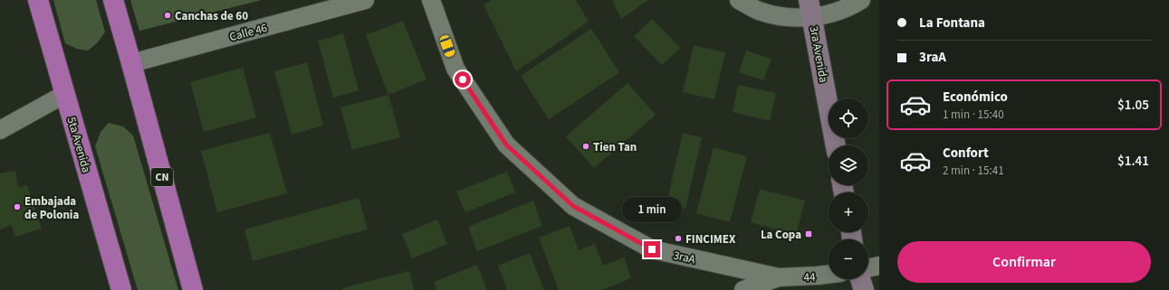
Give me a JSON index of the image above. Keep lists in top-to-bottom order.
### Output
{
  "streets": {
    "highway": ["5ta Avenida", "CN"],
    "main road": ["3ra Avenida"],
    "street": ["Calle 46", "3raA", "44"]
  },
  "crossings": [
    ["Calle 46", "CN"],
    ["3raA", "44"]
  ],
  "places": {
    "other": [
      "Canchas de 60",
      "Tien Tan",
      "Embajada de Polonia",
      "FINCIMEX"
    ],
    "transit": ["La Copa"]
  },
  "page": {
    "banner": ["La Fontana", "3raA"],
    "list": [
      {
        "name": "Económico",
        "note": "1 min · 15:40",
        "value": "$1.05"
      },
      {
        "name": "Confort",
        "note": "2 min · 15:41",
        "value": "$1.41"
      }
    ],
    "map_buttons": ["+", "−"],
    "bubble": "1 min",
    "buttons": "Confirmar"
  }
}
